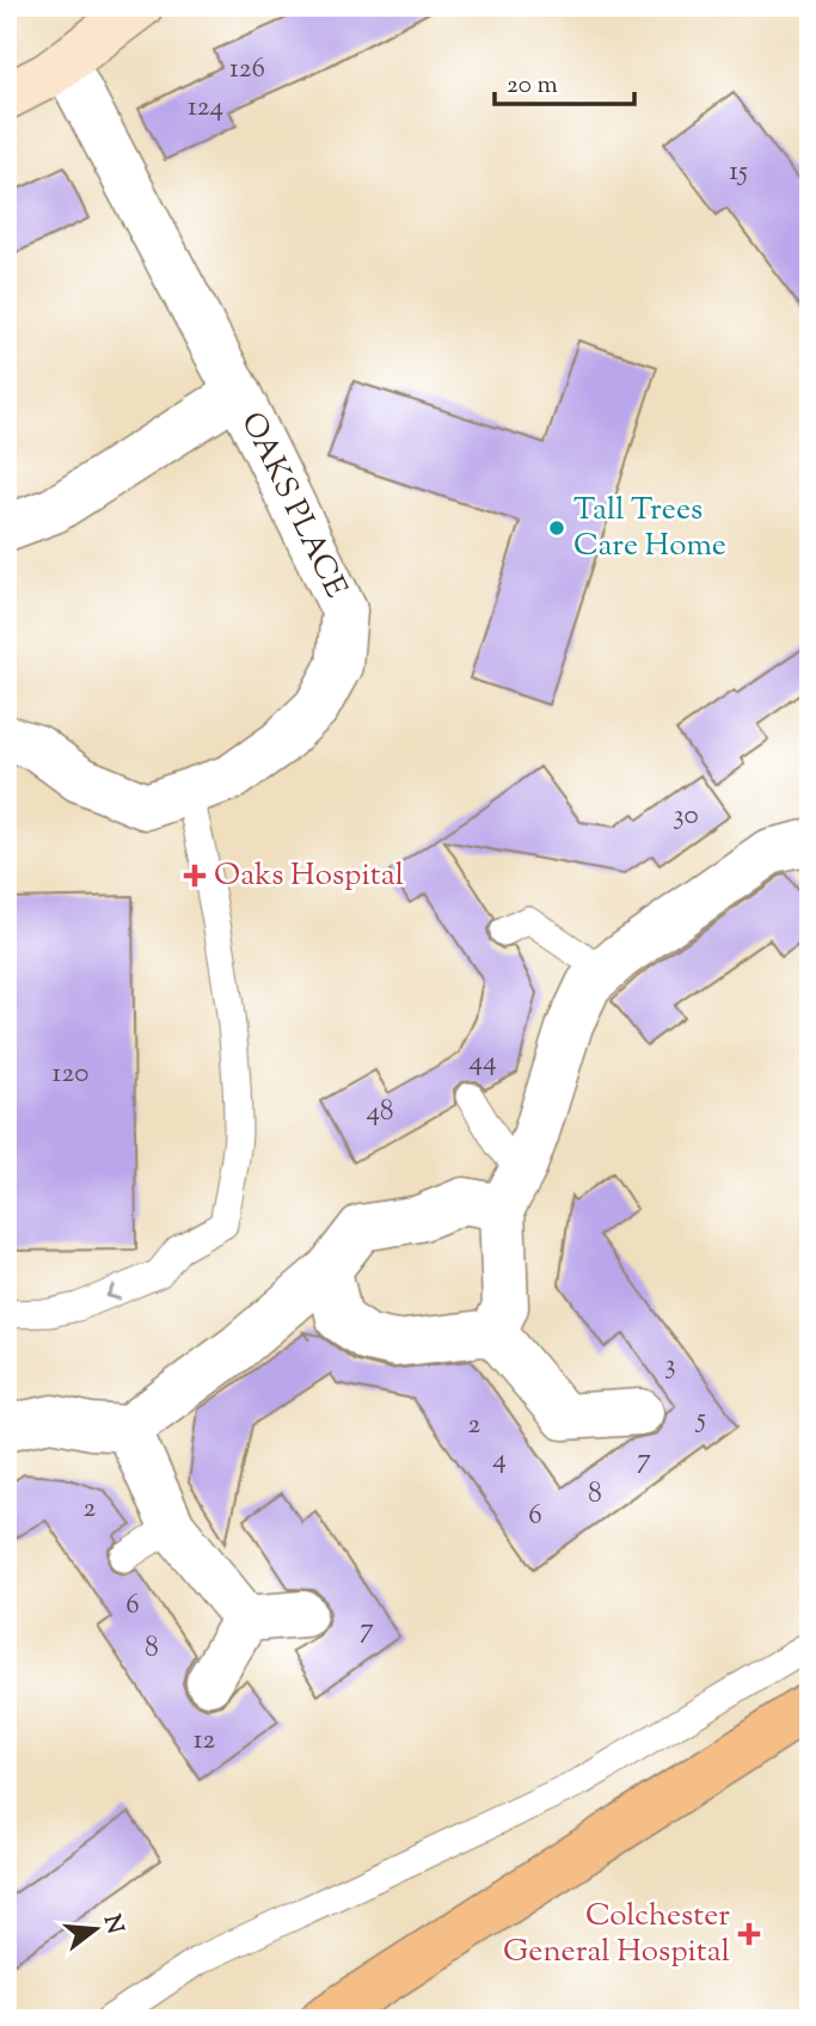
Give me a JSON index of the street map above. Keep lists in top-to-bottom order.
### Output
{
  "streets": {
    "street": ["OAKS PLACE"]
  },
  "places": {
    "other": ["Tall Trees Care Home"],
    "health": ["Oaks Hospital", "Colchester General Hospital"]
  },
  "house_numbers": [
    "126",
    "124",
    "15",
    "30",
    "44",
    "120",
    "48",
    "3",
    "5",
    "2",
    "4",
    "7",
    "8",
    "2",
    "6",
    "6",
    "7",
    "8",
    "12"
  ],
  "scale_bar": "20 m",
  "north": "right"
}
